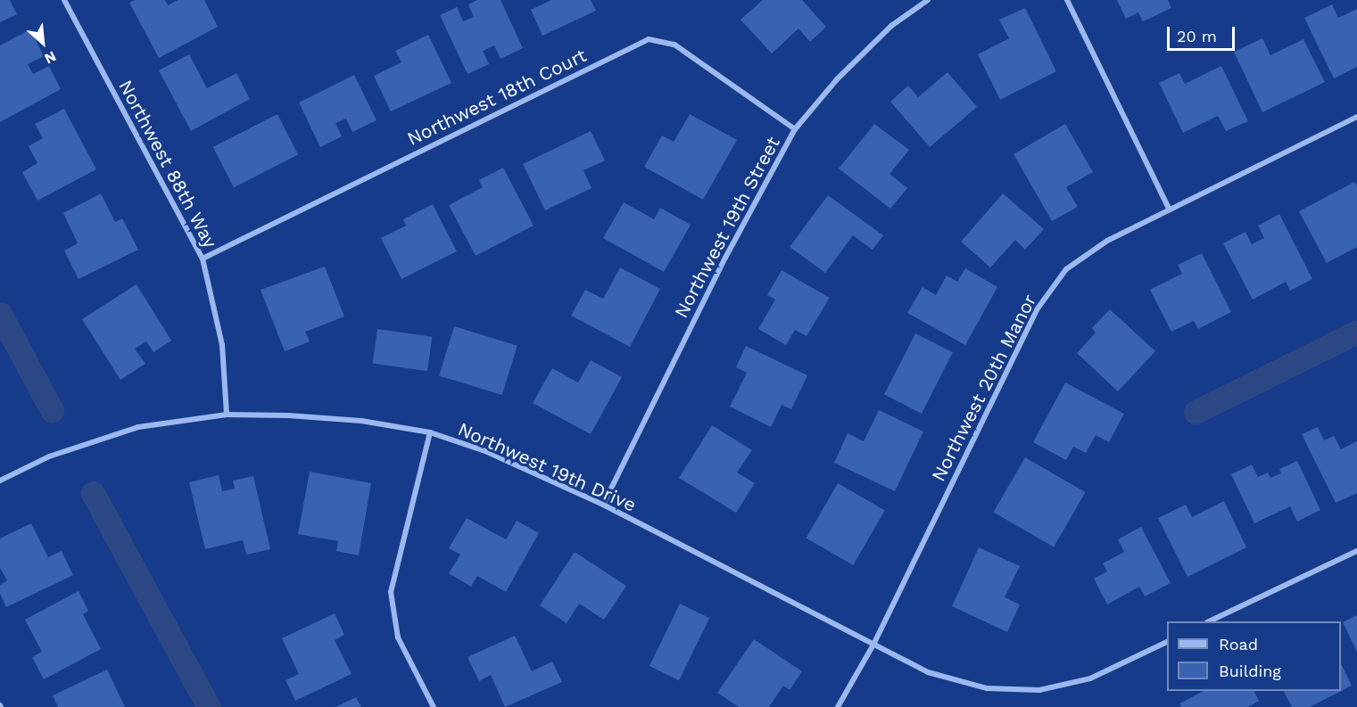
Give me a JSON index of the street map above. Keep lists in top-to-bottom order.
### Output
{
  "streets": {
    "street": [
      "Northwest 18th Court",
      "Northwest 88th Way",
      "Northwest 19th Street",
      "Northwest 20th Manor",
      "Northwest 19th Drive"
    ]
  },
  "crossings": [
    ["Northwest 18th Court", "Northwest 88th Way"],
    ["Northwest 18th Court", "Northwest 19th Street"],
    ["Northwest 88th Way", "Northwest 19th Drive"],
    ["Northwest 19th Street", "Northwest 19th Drive"],
    ["Northwest 20th Manor", "Northwest 19th Drive"]
  ],
  "legend": ["Road", "Building"],
  "scale_bar": "20 m",
  "north": "bottom right"
}
